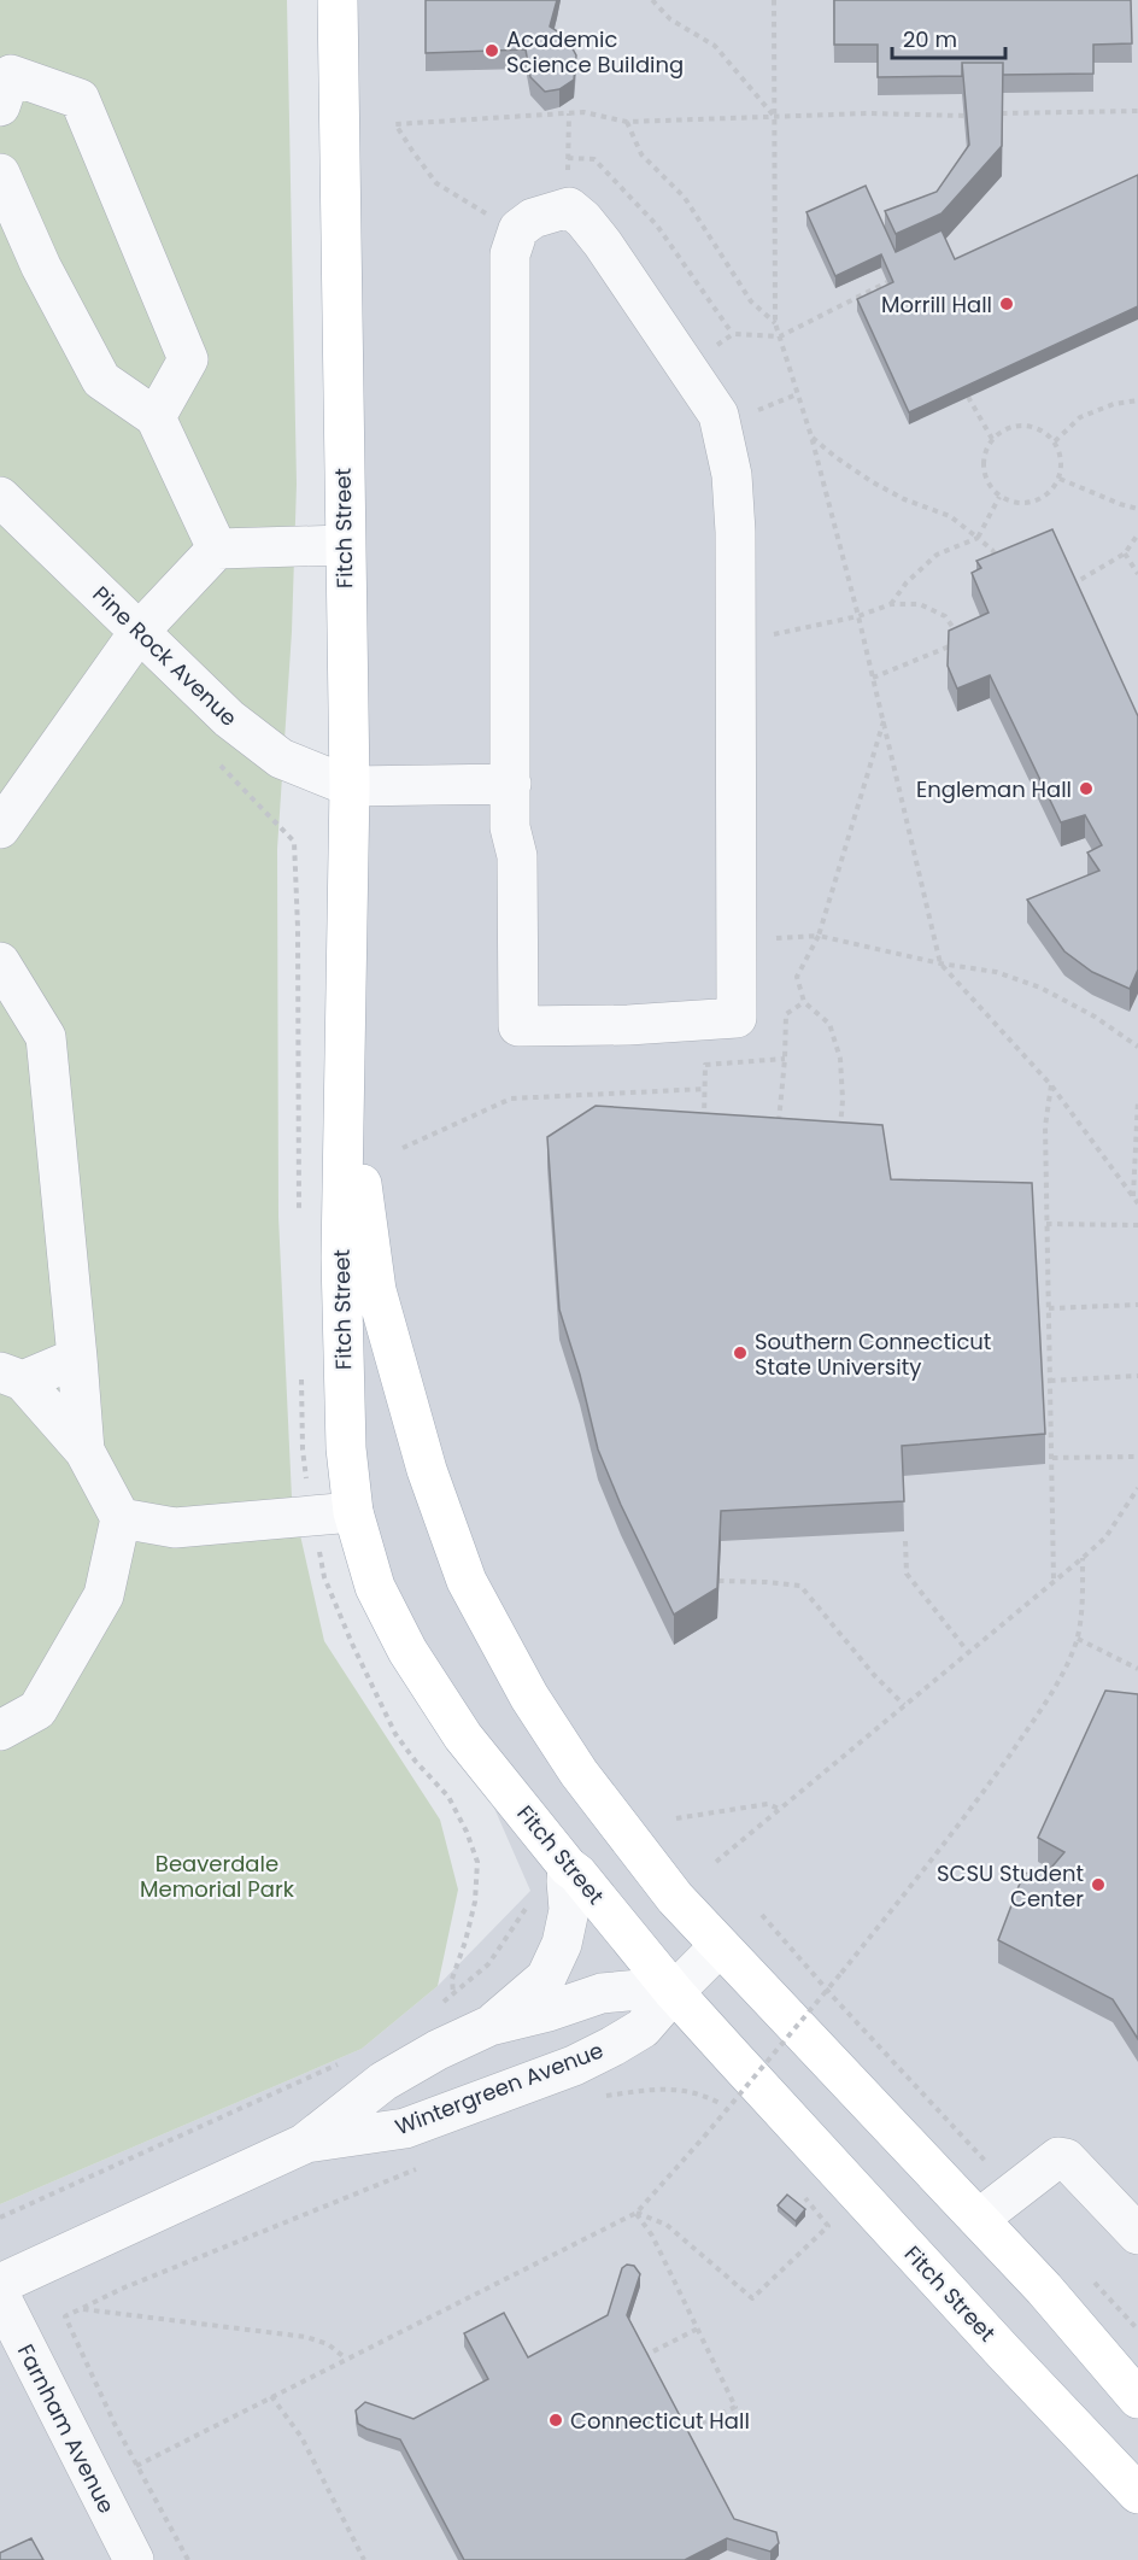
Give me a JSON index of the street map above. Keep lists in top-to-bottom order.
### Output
{
  "streets": {
    "main road": ["Fitch Street"],
    "street": ["Pine Rock Avenue", "Wintergreen Avenue", "Farnham Avenue"]
  },
  "crossings": [
    ["Fitch Street", "Pine Rock Avenue"],
    ["Fitch Street", "Wintergreen Avenue"]
  ],
  "parks": ["Beaverdale Memorial Park"],
  "places": [
    "Academic Science Building",
    "Morrill Hall",
    "Engleman Hall",
    "Southern Connecticut State University",
    "SCSU Student Center",
    "Connecticut Hall"
  ],
  "scale_bar": "20 m"
}
